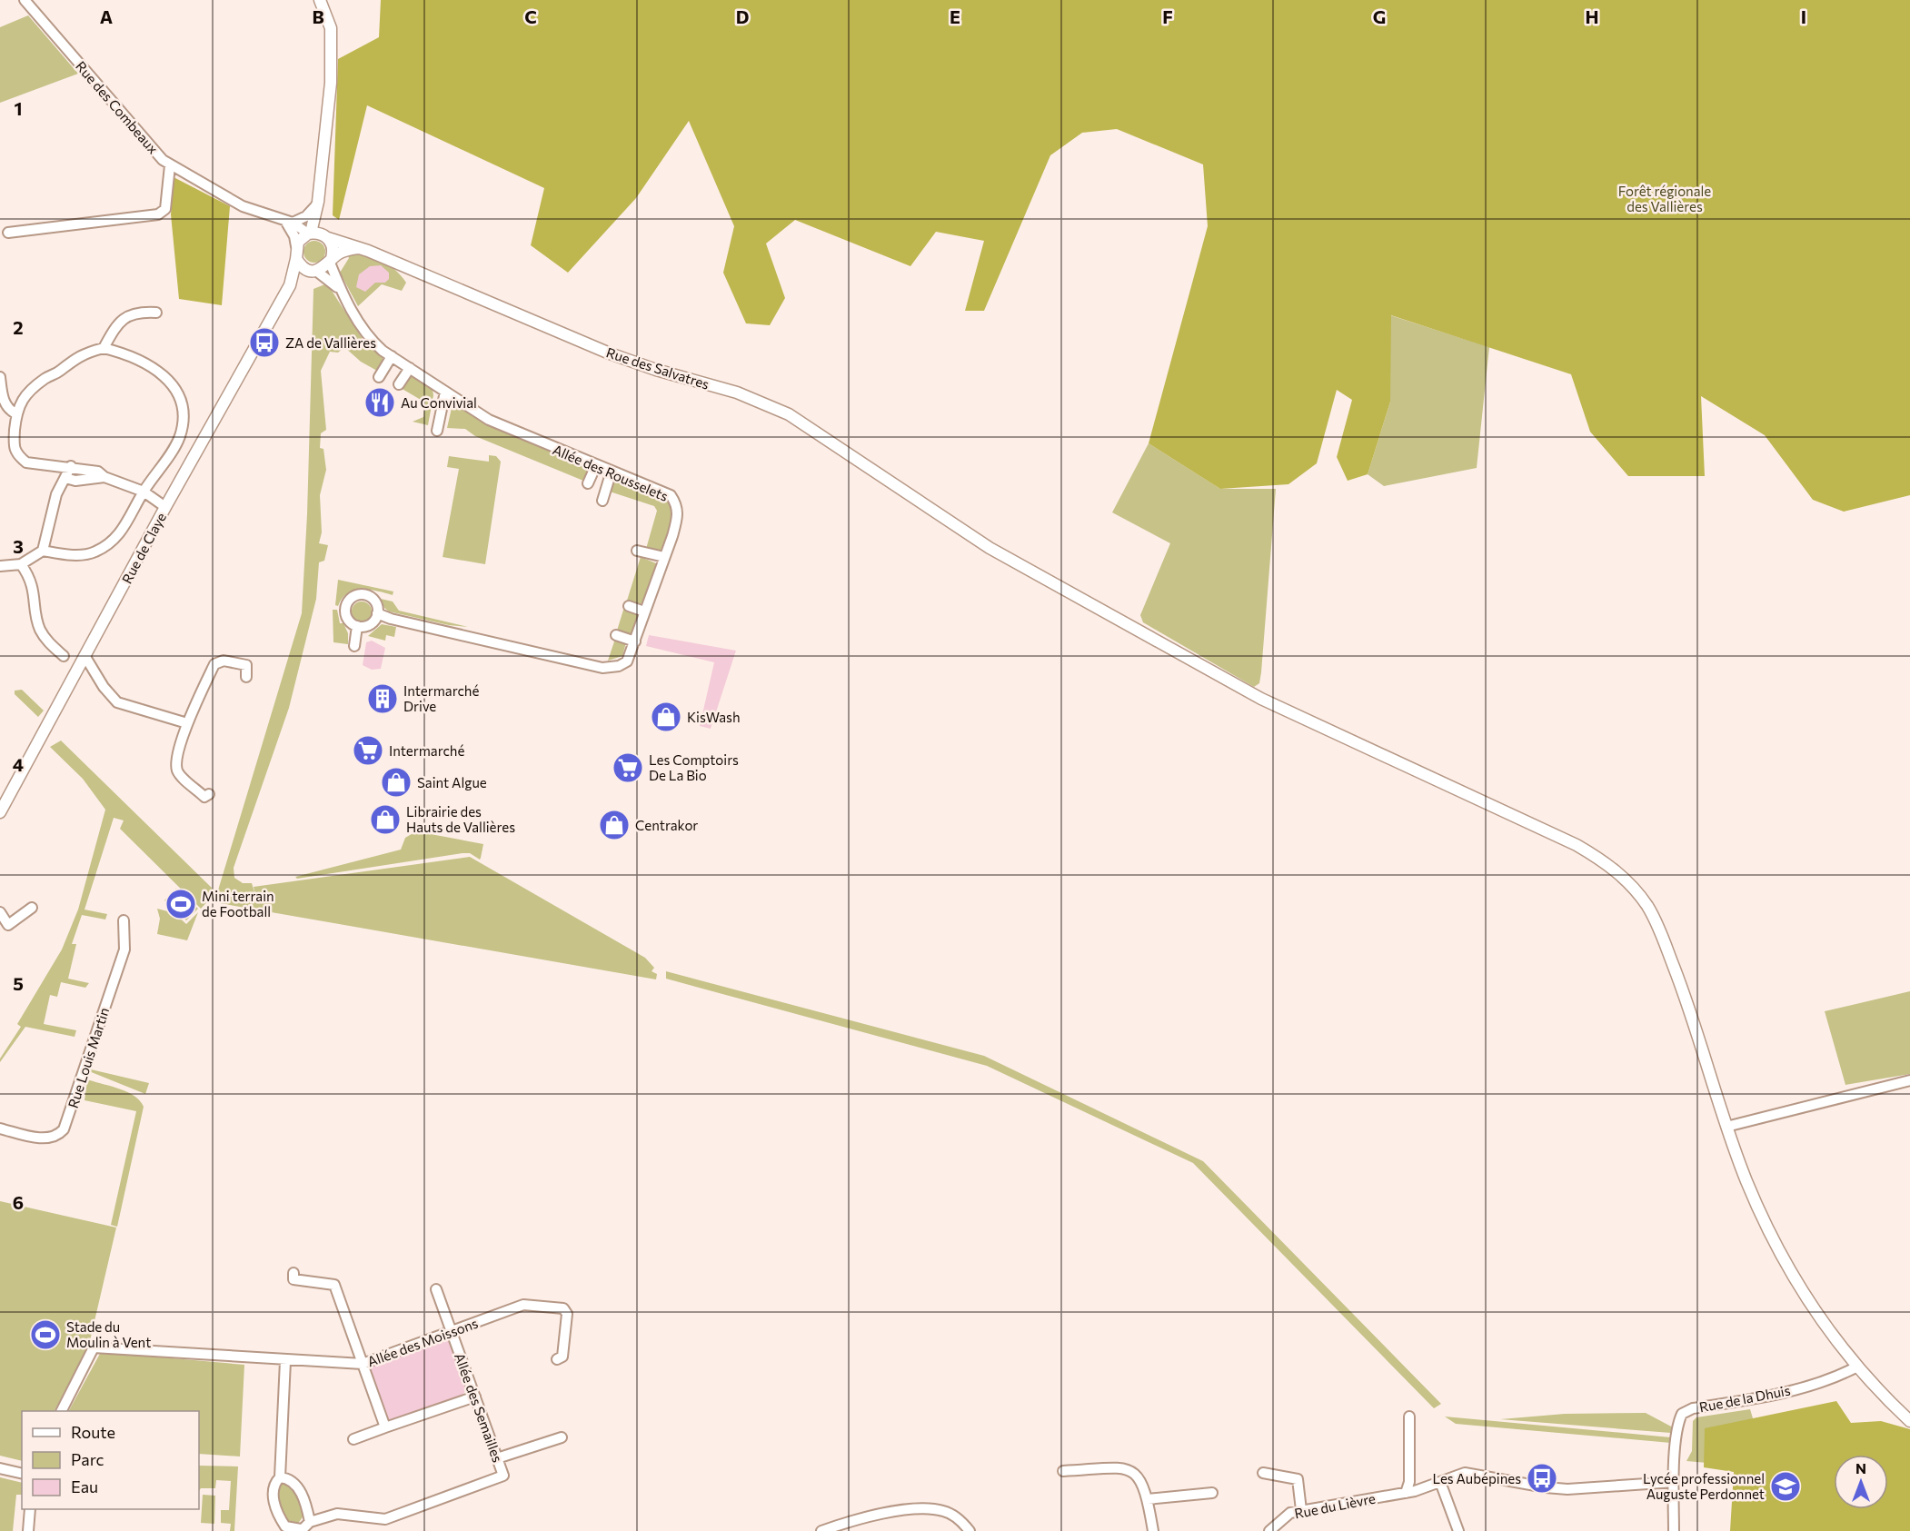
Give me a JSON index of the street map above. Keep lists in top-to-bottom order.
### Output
{
  "streets": {
    "street": [
      "Rue des Combeaux",
      "Rue des Salvatres",
      "Allée des Rousselets",
      "Rue de Claye",
      "Rue Louis Martin",
      "Allée des Moissons",
      "Rue de la Dhuis",
      "Allée des Semailles",
      "Rue du Lièvre"
    ]
  },
  "crossings": [
    ["Rue des Combeaux", "Rue des Salvatres"],
    ["Rue des Combeaux", "Allée des Rousselets"],
    ["Rue des Combeaux", "Rue de Claye"],
    ["Rue des Salvatres", "Allée des Rousselets"],
    ["Rue des Salvatres", "Rue de Claye"],
    ["Rue des Salvatres", "Rue de la Dhuis"],
    ["Allée des Rousselets", "Rue de Claye"],
    ["Allée des Moissons", "Allée des Semailles"],
    ["Rue de la Dhuis", "Rue du Lièvre"]
  ],
  "parks": ["Forêt régionale des Vallières"],
  "places": {
    "bus stop": ["ZA de Vallières", "Les Aubépines"],
    "restaurant": ["Au Convivial"],
    "building": ["Intermarché Drive"],
    "shop": [
      "KisWash",
      "Saint Algue",
      "Librairie des Hauts de Vallières",
      "Centrakor"
    ],
    "supermarket": ["Intermarché", "Les Comptoirs De La Bio"],
    "sports": ["Mini terrain de Football", "Stade du Moulin à Vent"],
    "school or university": ["Lycée professionnel Auguste Perdonnet"]
  },
  "legend": ["Route", "Parc", "Eau"],
  "north": "top",
  "grid": {
    "columns": [
      "A",
      "B",
      "C",
      "D",
      "E",
      "F",
      "G",
      "H",
      "I"
    ],
    "rows": [
      "1",
      "2",
      "3",
      "4",
      "5",
      "6"
    ]
  }
}
